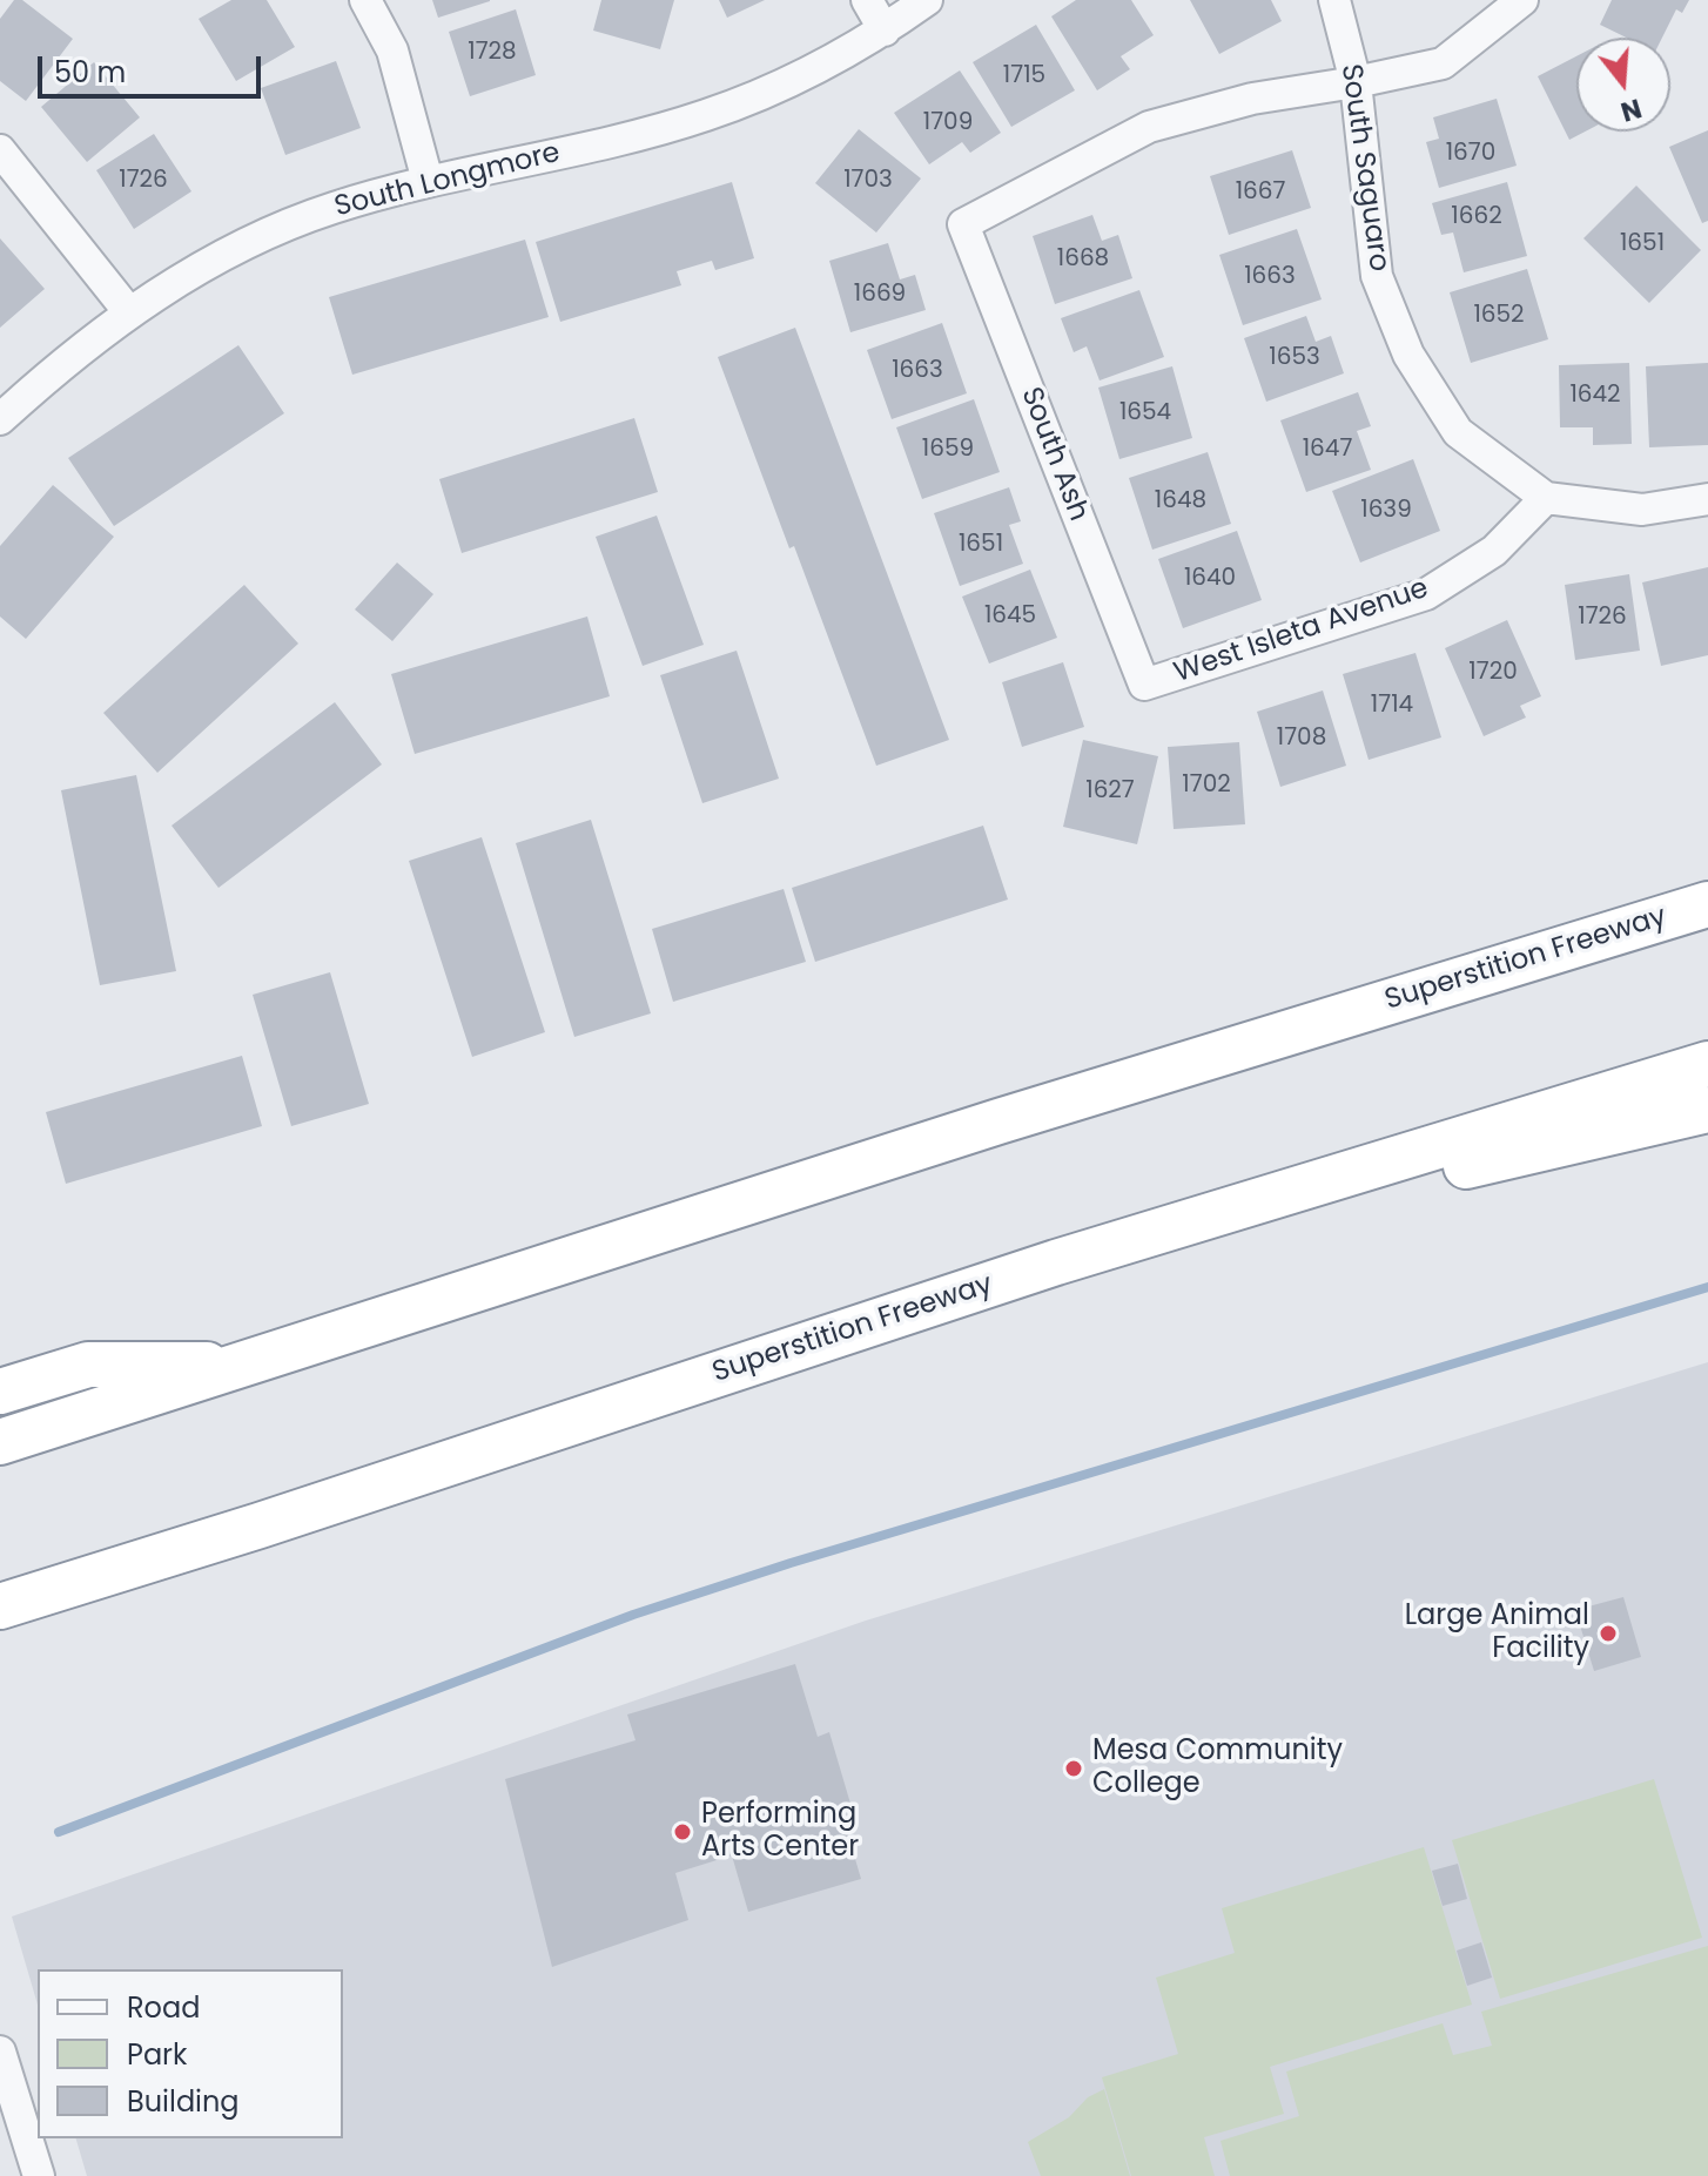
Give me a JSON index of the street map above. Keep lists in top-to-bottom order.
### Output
{
  "streets": {
    "highway": ["Superstition Freeway"],
    "street": [
      "South Saguaro",
      "South Longmore",
      "South Ash",
      "West Isleta Avenue"
    ]
  },
  "crossings": [
    ["South Saguaro", "South Ash"],
    ["South Saguaro", "West Isleta Avenue"],
    ["South Ash", "West Isleta Avenue"]
  ],
  "places": ["Large Animal Facility", "Mesa Community College", "Performing Arts Center"],
  "house_numbers": [
    "1728",
    "1715",
    "1709",
    "1670",
    "1726",
    "1703",
    "1667",
    "1662",
    "1651",
    "1668",
    "1663",
    "1669",
    "1652",
    "1653",
    "1663",
    "1642",
    "1654",
    "1659",
    "1647",
    "1648",
    "1639",
    "1651",
    "1640",
    "1645",
    "1726",
    "1720",
    "1714",
    "1708",
    "1702",
    "1627"
  ],
  "legend": ["Road", "Park", "Building"],
  "scale_bar": "50 m",
  "north": "bottom"
}
